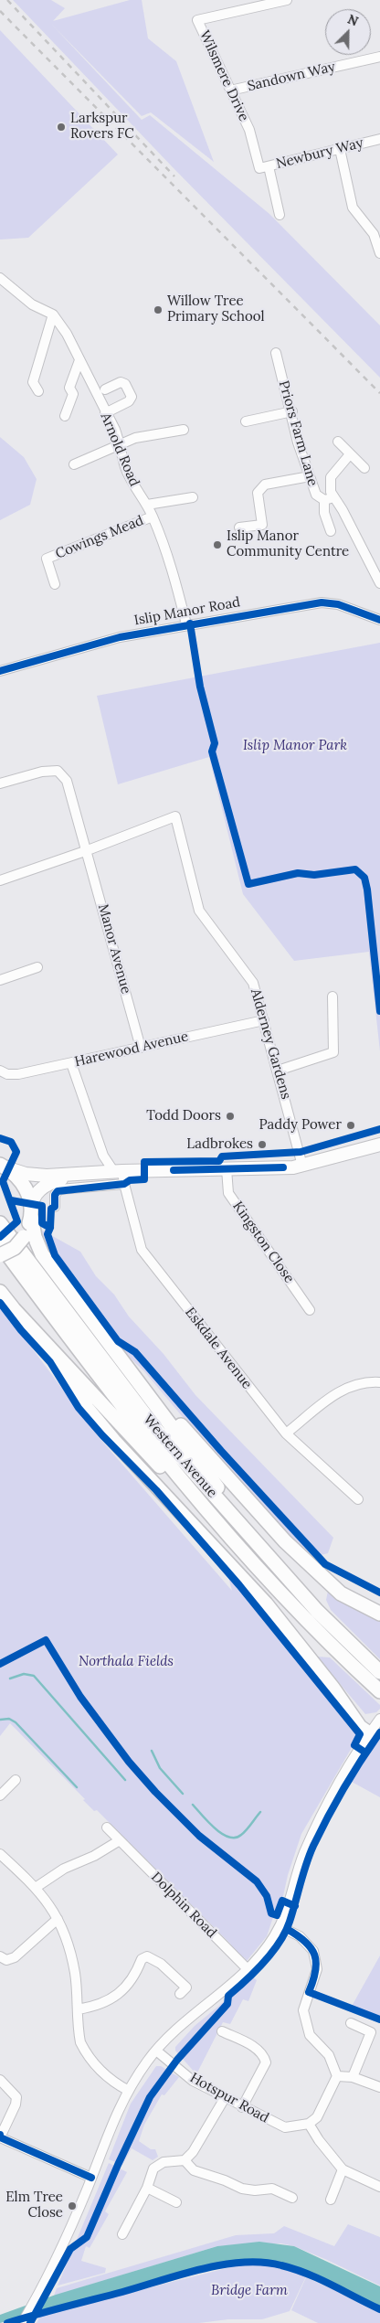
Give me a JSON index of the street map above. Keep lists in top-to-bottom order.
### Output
{
  "streets": {
    "highway": ["Western Avenue"],
    "street": [
      "Wilsmere Drive",
      "Sandown Way",
      "Newbury Way",
      "Priors Farm Lane",
      "Arnold Road",
      "Cowings Mead",
      "Islip Manor Road",
      "Manor Avenue",
      "Alderney Gardens",
      "Harewood Avenue",
      "Kingston Close",
      "Eskdale Avenue",
      "Dolphin Road",
      "Hotspur Road"
    ]
  },
  "crossings": [
    ["Wilsmere Drive", "Sandown Way"],
    ["Wilsmere Drive", "Newbury Way"],
    ["Arnold Road", "Cowings Mead"],
    ["Arnold Road", "Islip Manor Road"],
    ["Manor Avenue", "Alderney Gardens"],
    ["Manor Avenue", "Harewood Avenue"],
    ["Alderney Gardens", "Harewood Avenue"],
    ["Harewood Avenue", "Eskdale Avenue"]
  ],
  "parks": ["Islip Manor Park", "Northala Fields", "Bridge Farm"],
  "places": [
    "Larkspur Rovers FC",
    "Willow Tree Primary School",
    "Islip Manor Community Centre",
    "Todd Doors",
    "Paddy Power",
    "Ladbrokes",
    "Elm Tree Close"
  ],
  "north": "top right"
}
